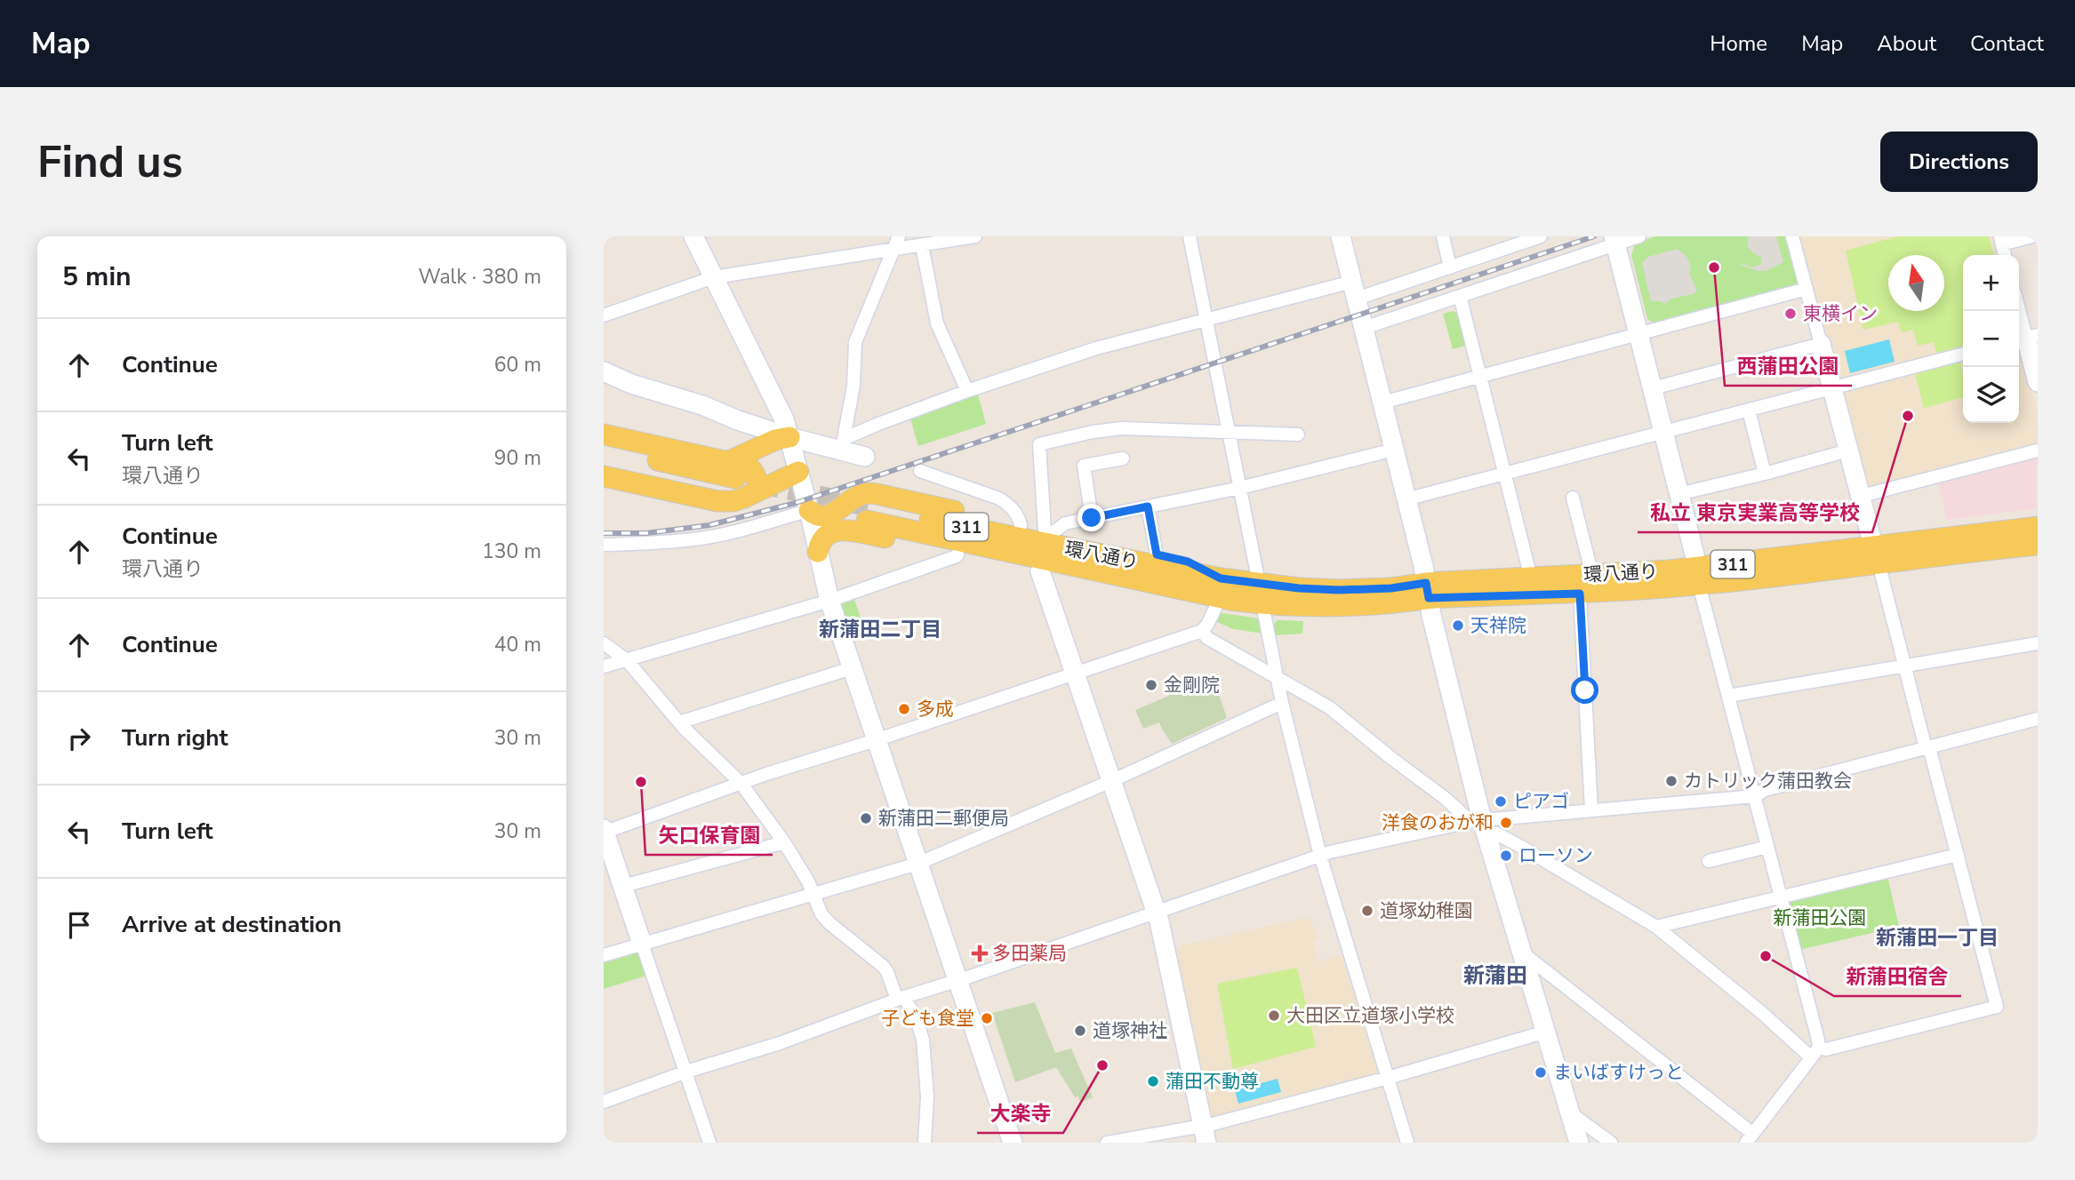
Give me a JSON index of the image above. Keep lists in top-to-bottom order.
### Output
{
  "streets": {
    "main road": ["311", "環八通り"]
  },
  "districts": ["新蒲田二丁目", "新蒲田一丁目", "新蒲田"],
  "parks": ["新蒲田公園"],
  "places": {
    "other": [
      "西蒲田公園",
      "東横イン",
      "私立 東京実業高等学校",
      "天祥院",
      "金剛院",
      "多成",
      "カトリック蒲田教会",
      "矢口保育園",
      "ピアゴ",
      "新蒲田二郵便局",
      "洋食のおが和",
      "ローソン",
      "道塚幼稚園",
      "新蒲田宿舎",
      "大田区立道塚小学校",
      "子ども食堂",
      "道塚神社",
      "大楽寺",
      "まいばすけっと",
      "蒲田不動尊"
    ],
    "health": ["多田薬局"]
  },
  "north": "top",
  "page": {
    "header": "Map",
    "nav": [
      "Home",
      "Map",
      "About",
      "Contact"
    ],
    "buttons": "Directions",
    "title": "Find us",
    "heading": ["5 min", "Walk · 380 m"],
    "map_buttons": ["+", "−"],
    "list": [
      ["Continue", "60 m"],
      ["Turn left", "環八通り", "90 m"],
      ["Continue", "環八通り", "130 m"],
      ["Continue", "40 m"],
      ["Turn right", "30 m"],
      ["Turn left", "30 m"],
      "Arrive at destination"
    ]
  }
}
